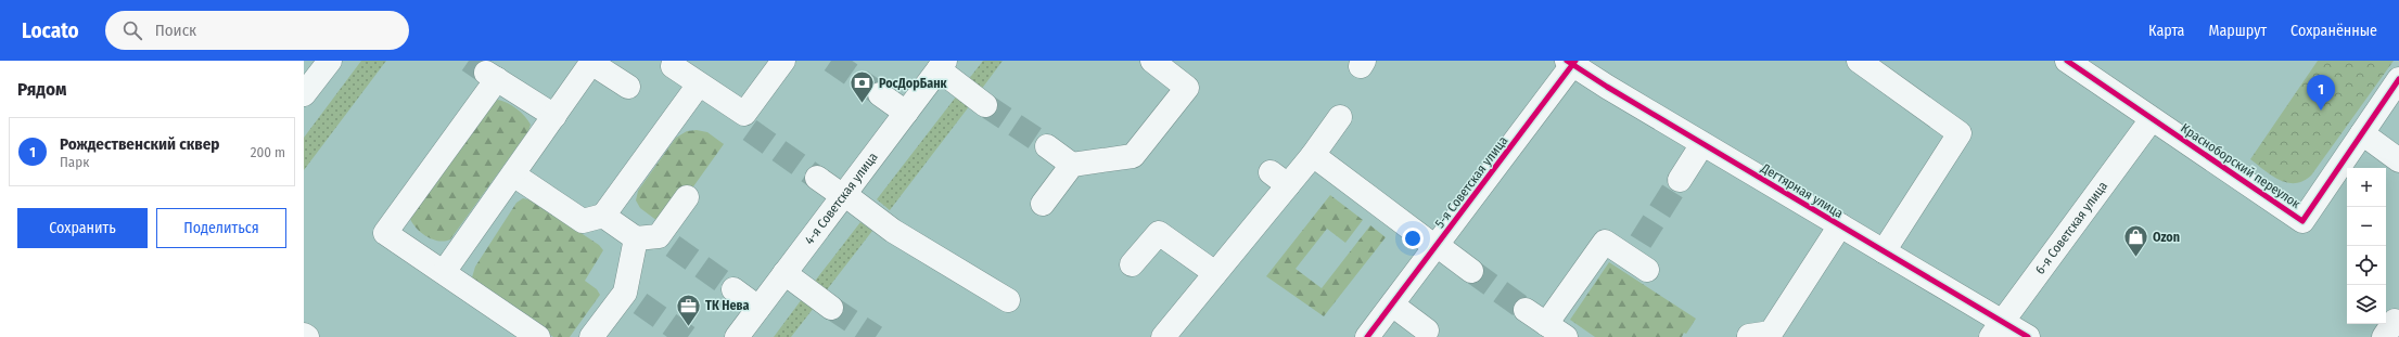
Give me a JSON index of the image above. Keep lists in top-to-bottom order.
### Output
{
  "streets": {
    "street": [
      "Красноборский переулок",
      "5-я Советская улица",
      "Дегтярная улица",
      "4-я Советская улица",
      "6-я Советская улица"
    ]
  },
  "crossings": [
    ["Красноборский переулок", "6-я Советская улица"],
    ["5-я Советская улица", "Дегтярная улица"],
    ["Дегтярная улица", "6-я Советская улица"]
  ],
  "places": {
    "bank": ["РосДорБанк"],
    "shop": ["Ozon"],
    "office": ["ТК Нева"]
  },
  "page": {
    "header": "Locato",
    "search": "Поиск",
    "nav": ["Карта", "Маршрут", "Сохранённые"],
    "heading": "Рядом",
    "pins": "1",
    "list": [
      {
        "mark": "1",
        "name": "Рождественский сквер",
        "note": "Парк",
        "value": "200 m"
      }
    ],
    "map_buttons": ["+", "−"],
    "buttons": ["Сохранить", "Поделиться"]
  }
}
